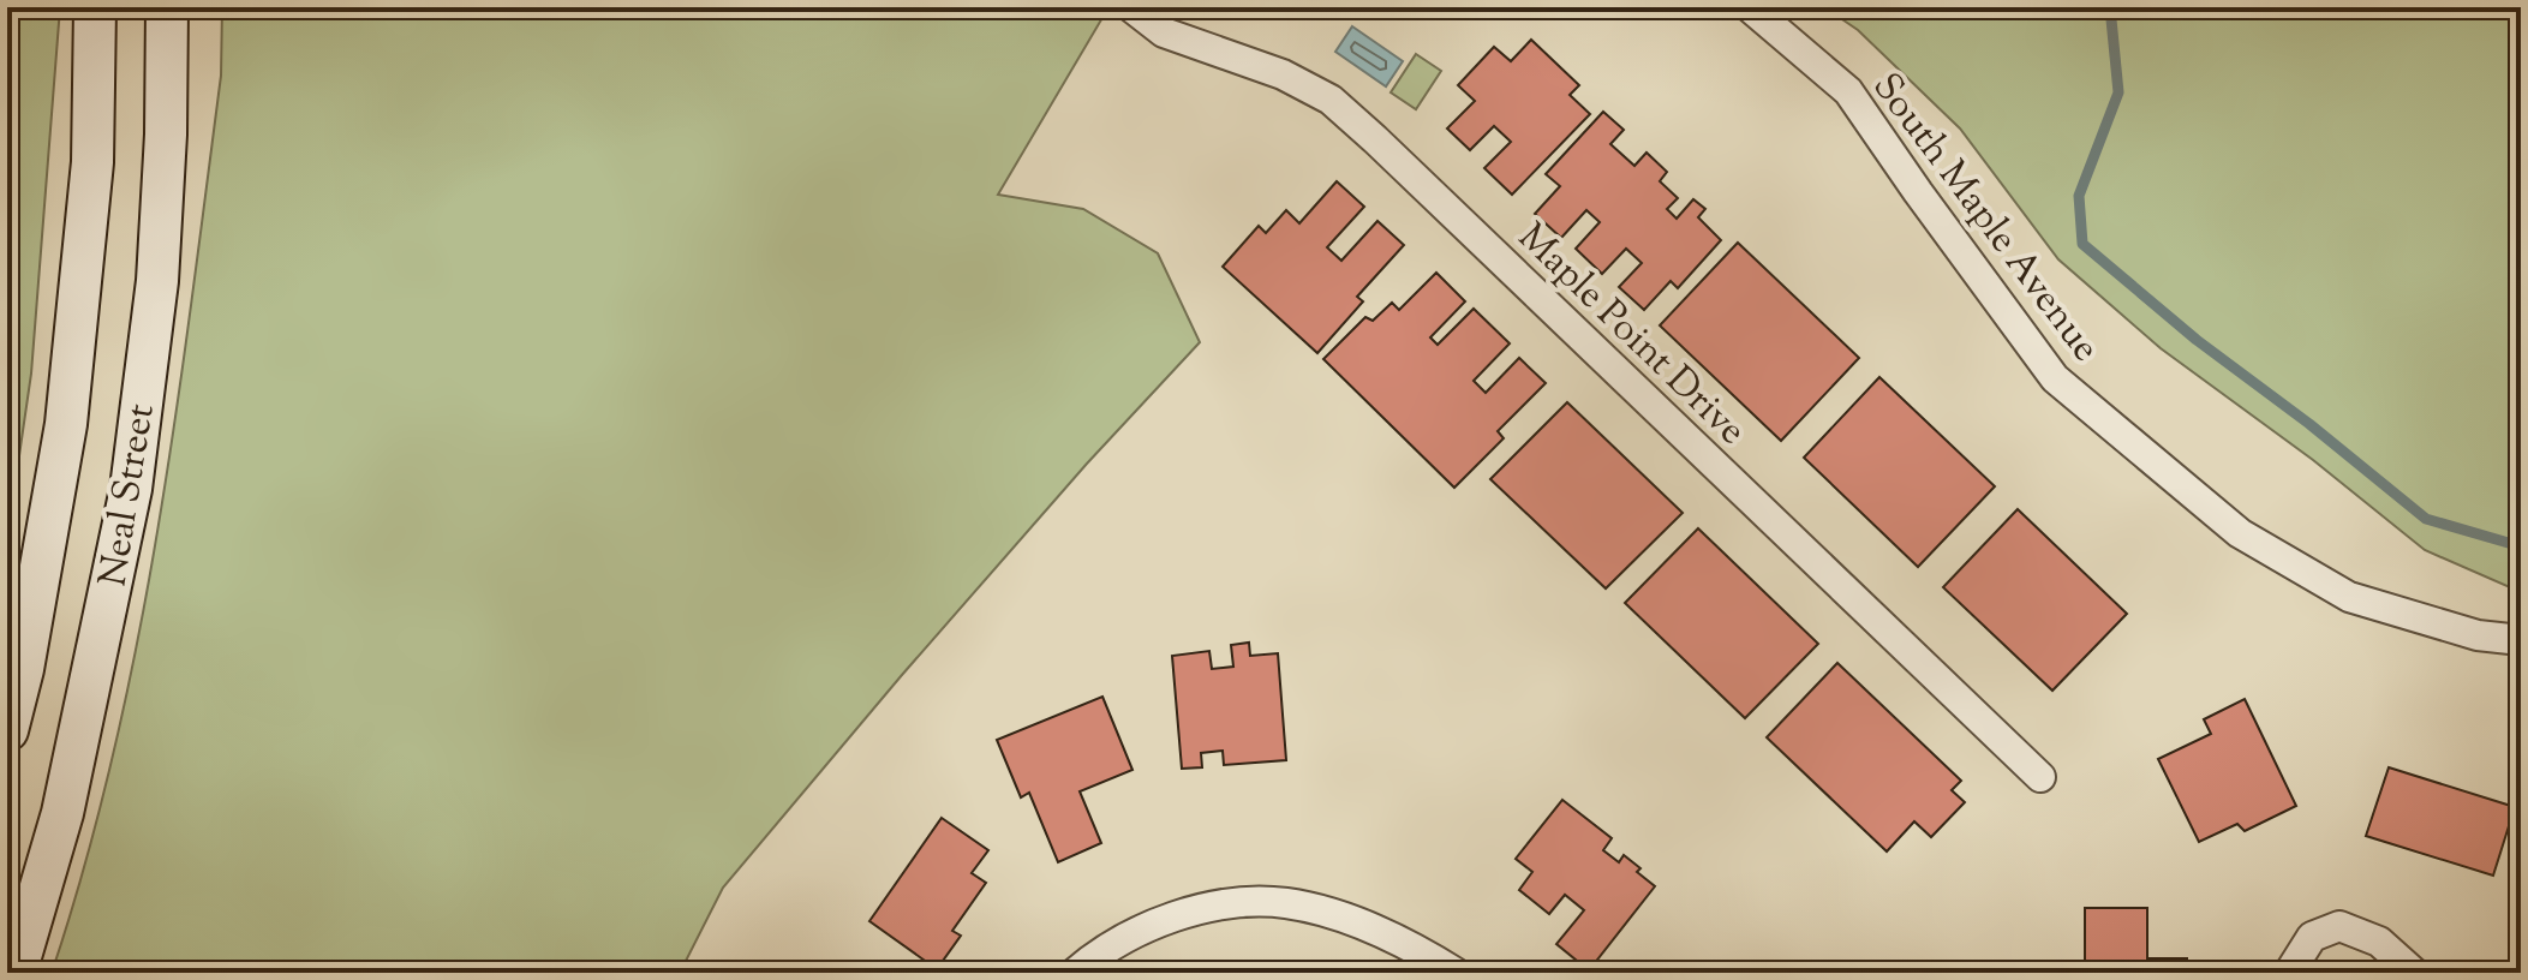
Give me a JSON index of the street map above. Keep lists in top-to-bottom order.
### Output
{
  "streets": {
    "main road": ["Neal Street"],
    "street": ["South Maple Avenue", "Maple Point Drive"]
  }
}
